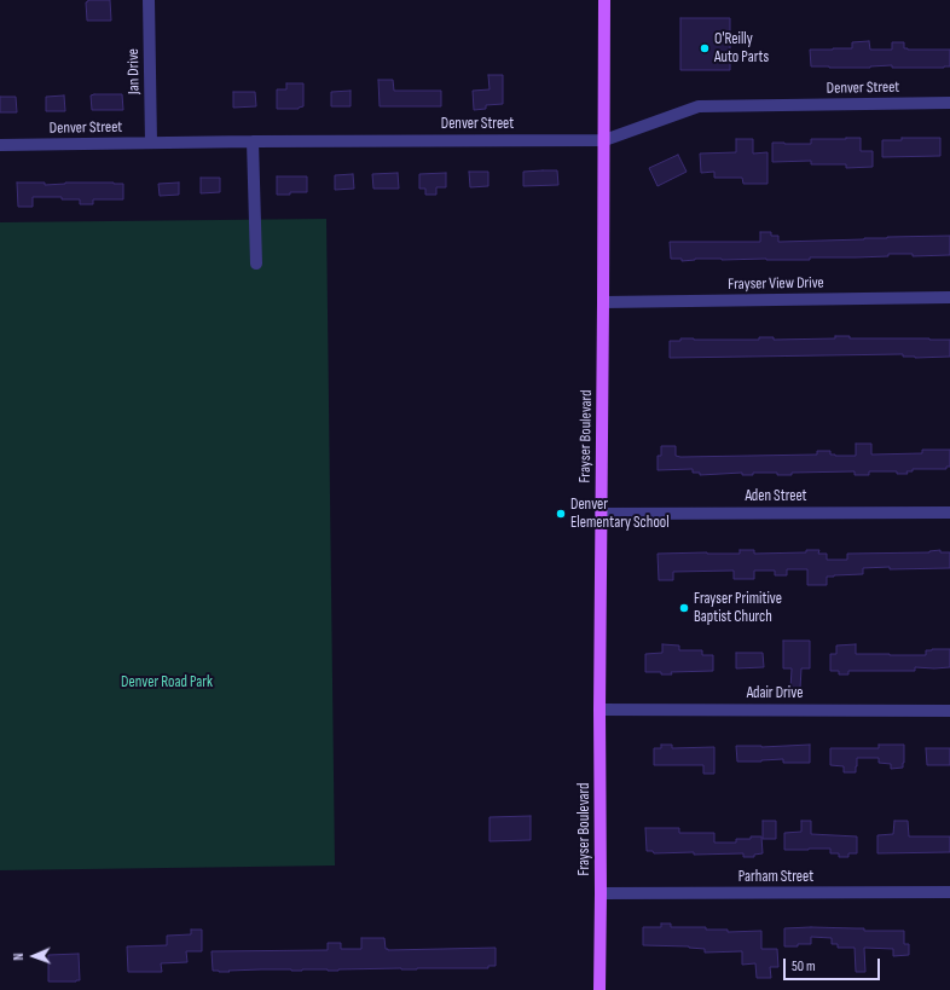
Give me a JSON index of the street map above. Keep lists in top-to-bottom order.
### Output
{
  "streets": {
    "main road": ["Frayser Boulevard"],
    "street": [
      "Jan Drive",
      "Denver Street",
      "Frayser View Drive",
      "Aden Street",
      "Adair Drive",
      "Parham Street"
    ]
  },
  "crossings": [
    ["Jan Drive", "Denver Street"],
    ["Denver Street", "Frayser Boulevard"],
    ["Frayser View Drive", "Frayser Boulevard"],
    ["Frayser Boulevard", "Aden Street"],
    ["Frayser Boulevard", "Adair Drive"],
    ["Frayser Boulevard", "Parham Street"]
  ],
  "parks": ["Denver Road Park"],
  "places": ["O'Reilly Auto Parts", "Denver Elementary School", "Frayser Primitive Baptist Church"],
  "scale_bar": "50 m",
  "north": "left"
}
